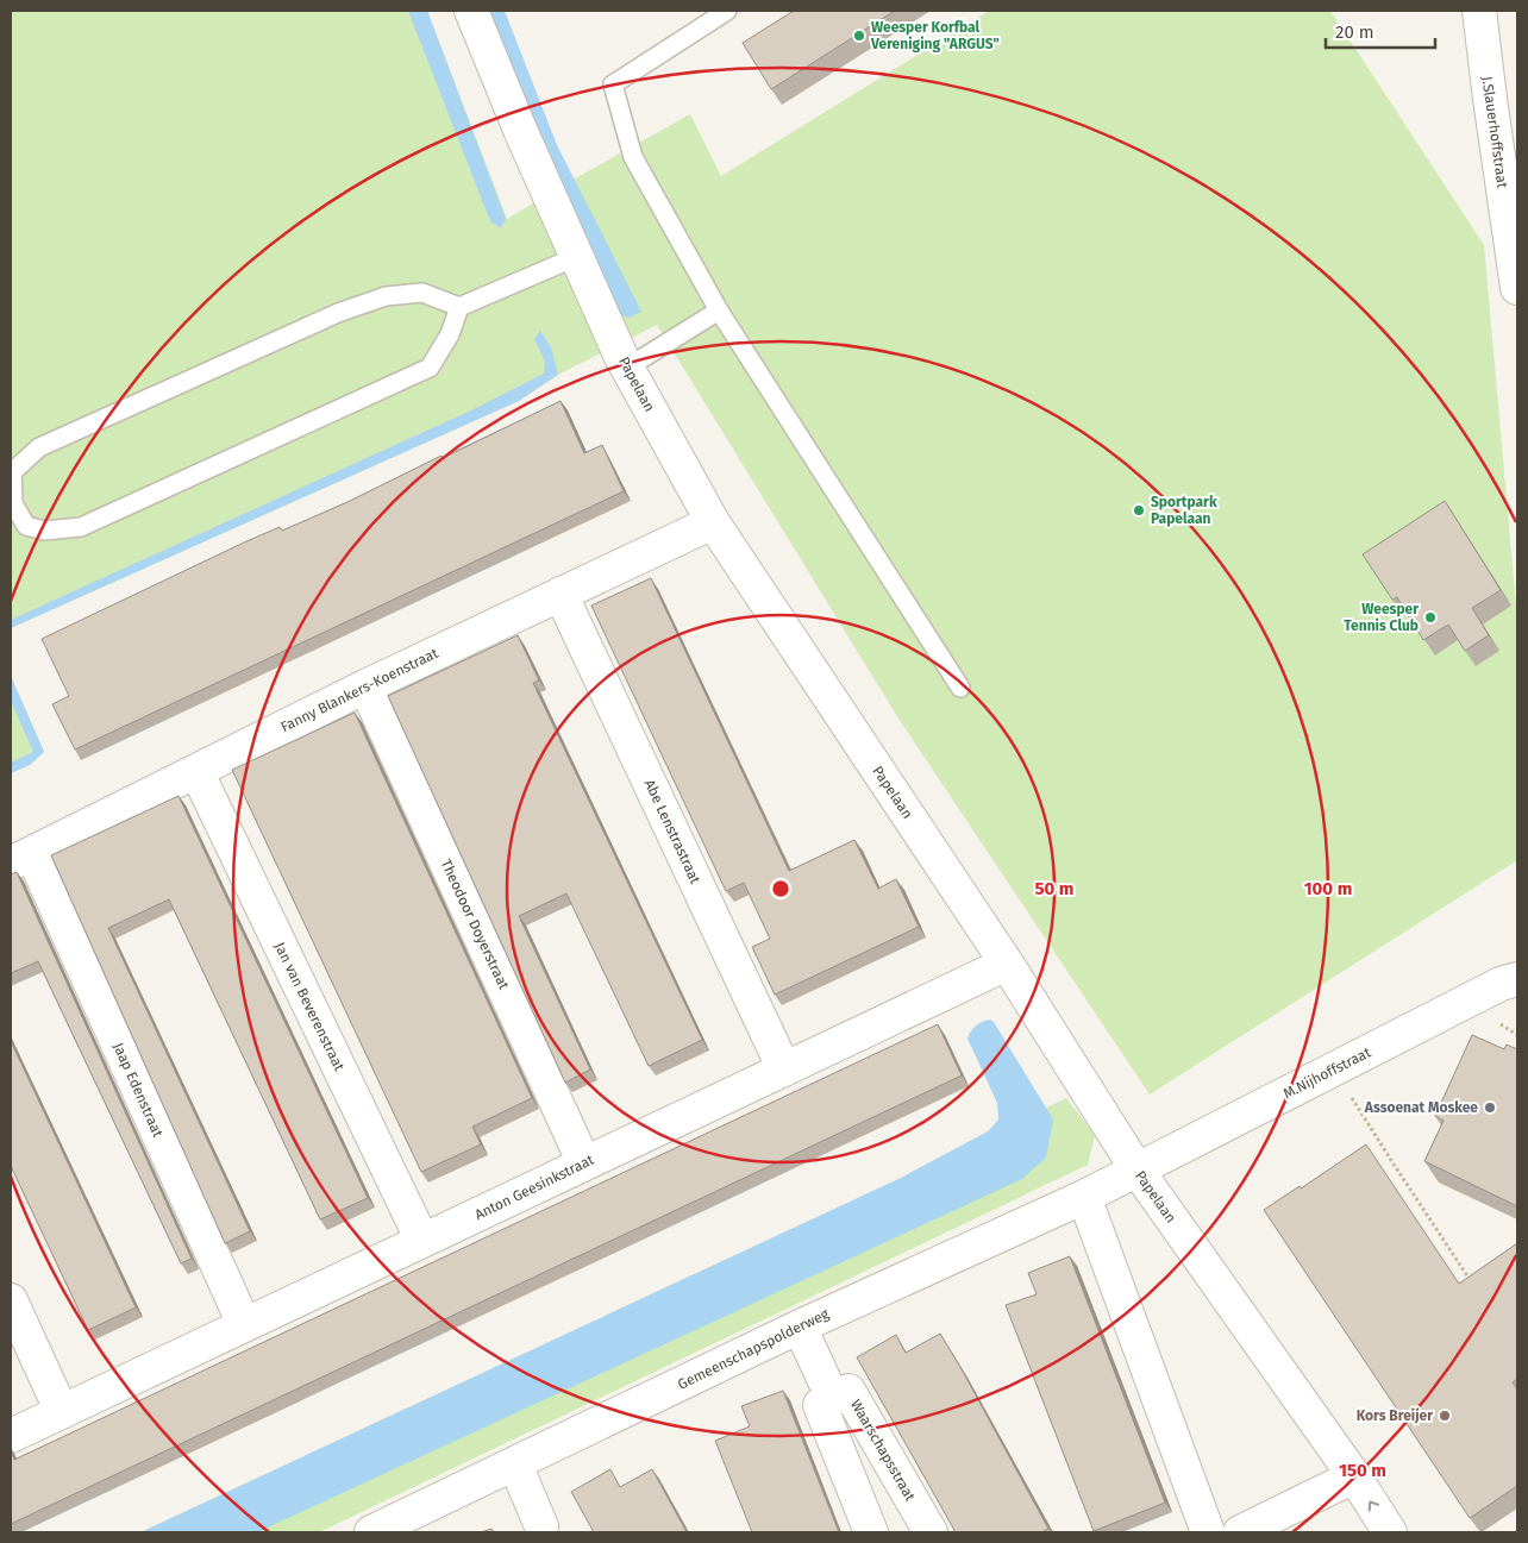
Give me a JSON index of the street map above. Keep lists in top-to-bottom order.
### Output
{
  "streets": {
    "street": [
      "J.Slauerhoffstraat",
      "Papelaan",
      "Fanny Blankers-Koenstraat",
      "Abe Lenstrastraat",
      "Theodoor Doyerstraat",
      "Jan van Beverenstraat",
      "M.Nijhoffstraat",
      "Jaap Edenstraat",
      "Anton Geesinkstraat",
      "Gemeenschapspolderweg",
      "Waarschapsstraat"
    ]
  },
  "crossings": [
    ["Papelaan", "Fanny Blankers-Koenstraat"],
    ["Papelaan", "M.Nijhoffstraat"],
    ["Papelaan", "Anton Geesinkstraat"],
    ["Papelaan", "Gemeenschapspolderweg"],
    ["Fanny Blankers-Koenstraat", "Abe Lenstrastraat"],
    ["Fanny Blankers-Koenstraat", "Theodoor Doyerstraat"],
    ["Fanny Blankers-Koenstraat", "Jan van Beverenstraat"],
    ["Fanny Blankers-Koenstraat", "Jaap Edenstraat"],
    ["Abe Lenstrastraat", "Anton Geesinkstraat"],
    ["Theodoor Doyerstraat", "Anton Geesinkstraat"],
    ["Jan van Beverenstraat", "Anton Geesinkstraat"],
    ["M.Nijhoffstraat", "Gemeenschapspolderweg"],
    ["Jaap Edenstraat", "Anton Geesinkstraat"]
  ],
  "places": [
    "Weesper Korfbal Vereniging \"ARGUS\"",
    "Sportpark Papelaan",
    "Weesper Tennis Club",
    "Assoenat Moskee",
    "Kors Breijer"
  ],
  "scale_bar": "20 m",
  "rings": ["50 m", "100 m", "150 m"]
}
